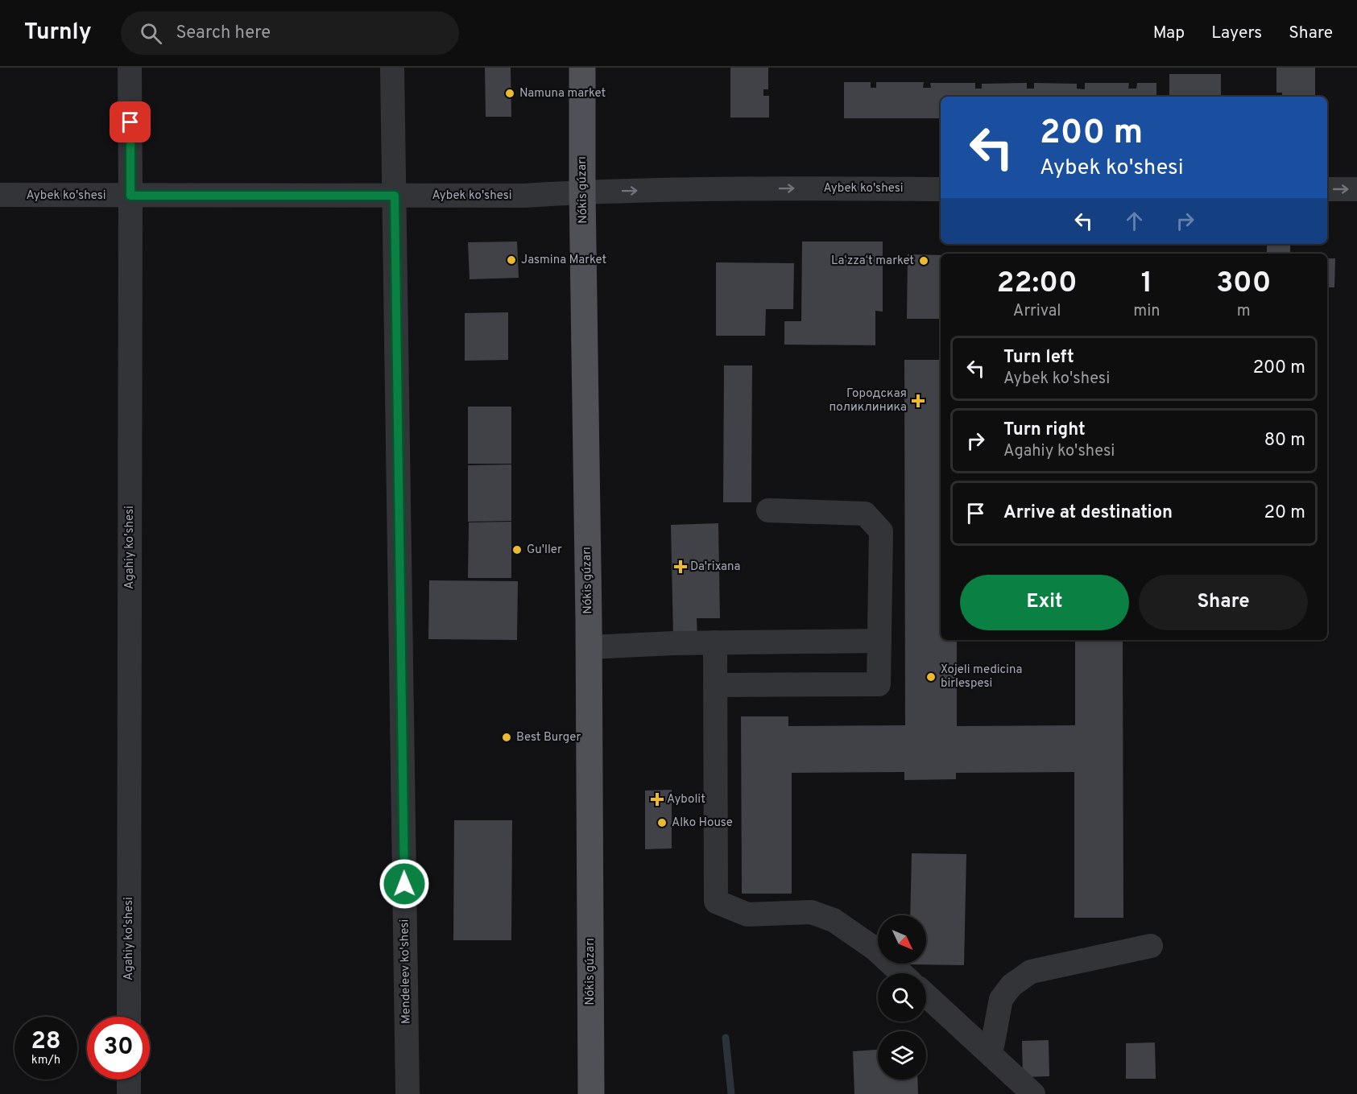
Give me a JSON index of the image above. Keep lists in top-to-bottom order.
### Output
{
  "streets": {
    "main road": ["Nókis gúzarı"],
    "street": ["Aybek ko'shesi", "Agahiy ko'shesi", "Mendeleev ko'shesi"]
  },
  "crossings": [
    ["Aybek ko'shesi", "Nókis gúzarı"],
    ["Aybek ko'shesi", "Agahiy ko'shesi"],
    ["Aybek ko'shesi", "Mendeleev ko'shesi"]
  ],
  "one_way": ["Aybek ko'shesi"],
  "places": {
    "other": [
      "Namuna market",
      "Jasmina Market",
      "Laʻzzaʻt market",
      "Gu'ller",
      "Xojeli medicina birlespesi",
      "Best Burger",
      "Alko House"
    ],
    "health": ["Городская поликлиника", "Da'rixana", "Aybolit"]
  },
  "north": "bottom right",
  "page": {
    "header": "Turnly",
    "search": "Search here",
    "nav": ["Map", "Layers", "Share"],
    "turn": ["200 m", "Aybek ko'shesi"],
    "eta": [
      "22:00",
      "Arrival",
      "1",
      "min",
      "300",
      "m"
    ],
    "list": [
      {
        "name": "Turn left",
        "note": "Aybek ko'shesi",
        "value": "200 m"
      },
      {
        "name": "Turn right",
        "note": "Agahiy ko'shesi",
        "value": "80 m"
      },
      {
        "name": "Arrive at destination",
        "value": "20 m"
      }
    ],
    "buttons": ["Exit", "Share"],
    "speed": "28 km/h",
    "limit": "30"
  }
}
